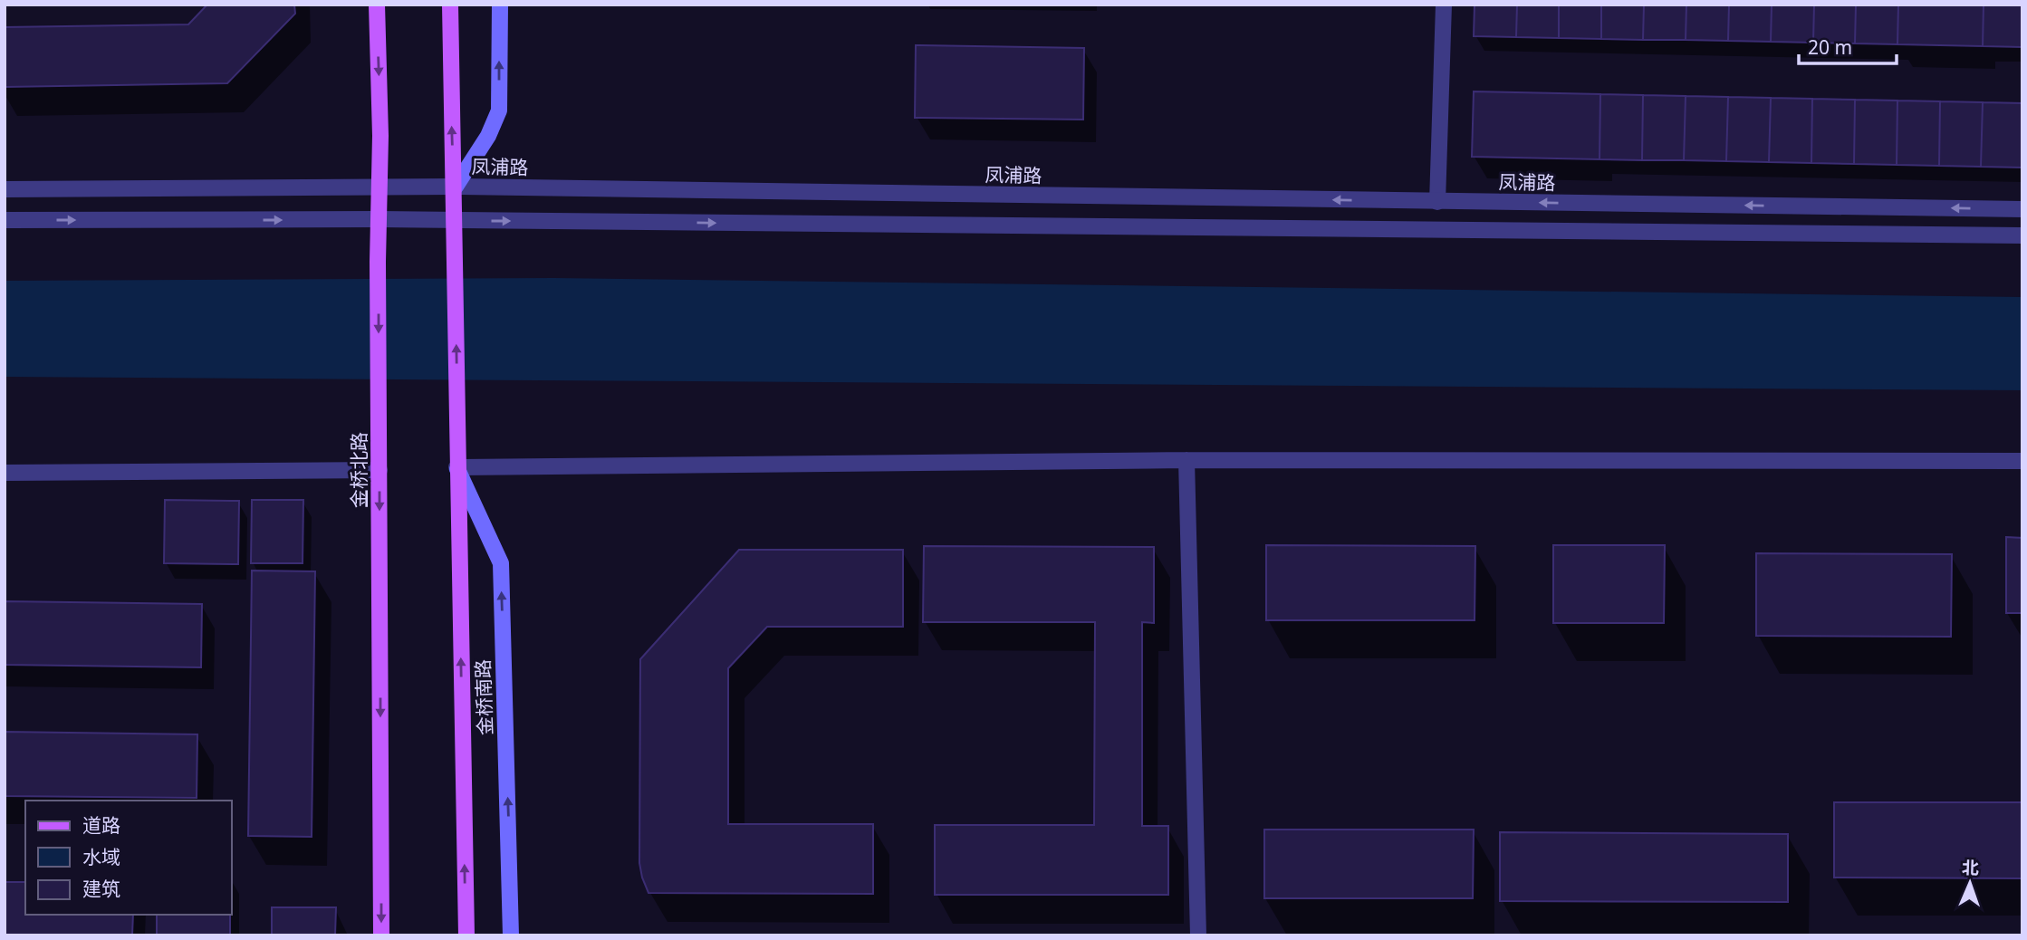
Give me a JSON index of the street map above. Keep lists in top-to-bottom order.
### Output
{
  "streets": {
    "main road": ["金桥北路", "金桥南路"],
    "street": ["凤浦路"]
  },
  "crossings": [
    ["凤浦路", "金桥北路"]
  ],
  "legend": ["道路", "水域", "建筑"],
  "scale_bar": "20 m",
  "north": "top"
}
